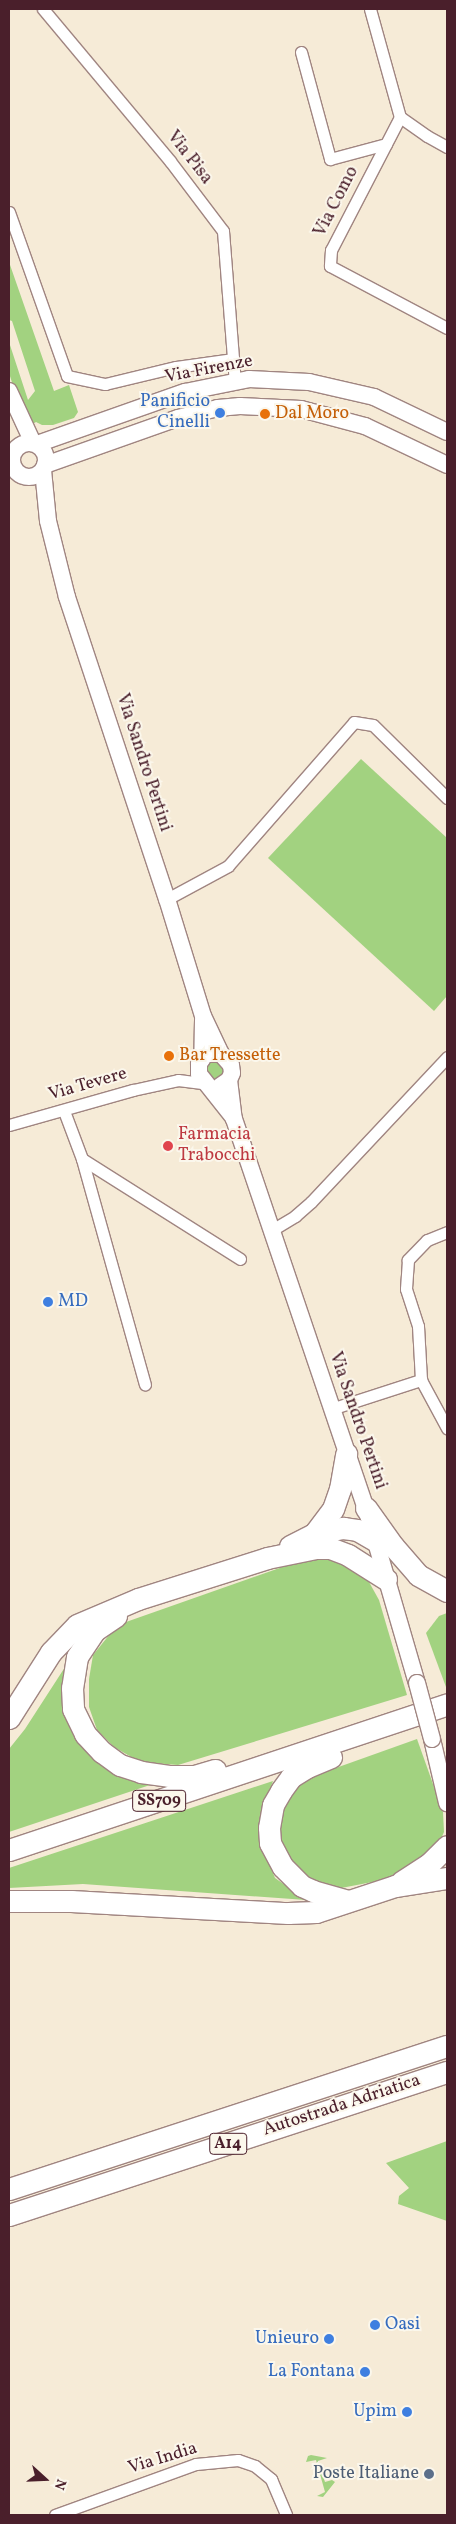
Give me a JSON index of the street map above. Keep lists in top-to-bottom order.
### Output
{
  "streets": {
    "highway": ["SS709", "Autostrada Adriatica", "A14"],
    "main road": ["Via Firenze", "Via Sandro Pertini"],
    "street": [
      "Via Pisa",
      "Via Como",
      "Via Tevere",
      "Via India"
    ]
  },
  "crossings": [
    ["Via Pisa", "Via Firenze"],
    ["Via Firenze", "Via Sandro Pertini"],
    ["Via Sandro Pertini", "Via Tevere"]
  ],
  "places": [
    "Panificio Cinelli",
    "Dal Moro",
    "Bar Tressette",
    "Farmacia Trabocchi",
    "MD",
    "Oasi",
    "Unieuro",
    "La Fontana",
    "Upim",
    "Poste Italiane"
  ],
  "north": "right"
}
